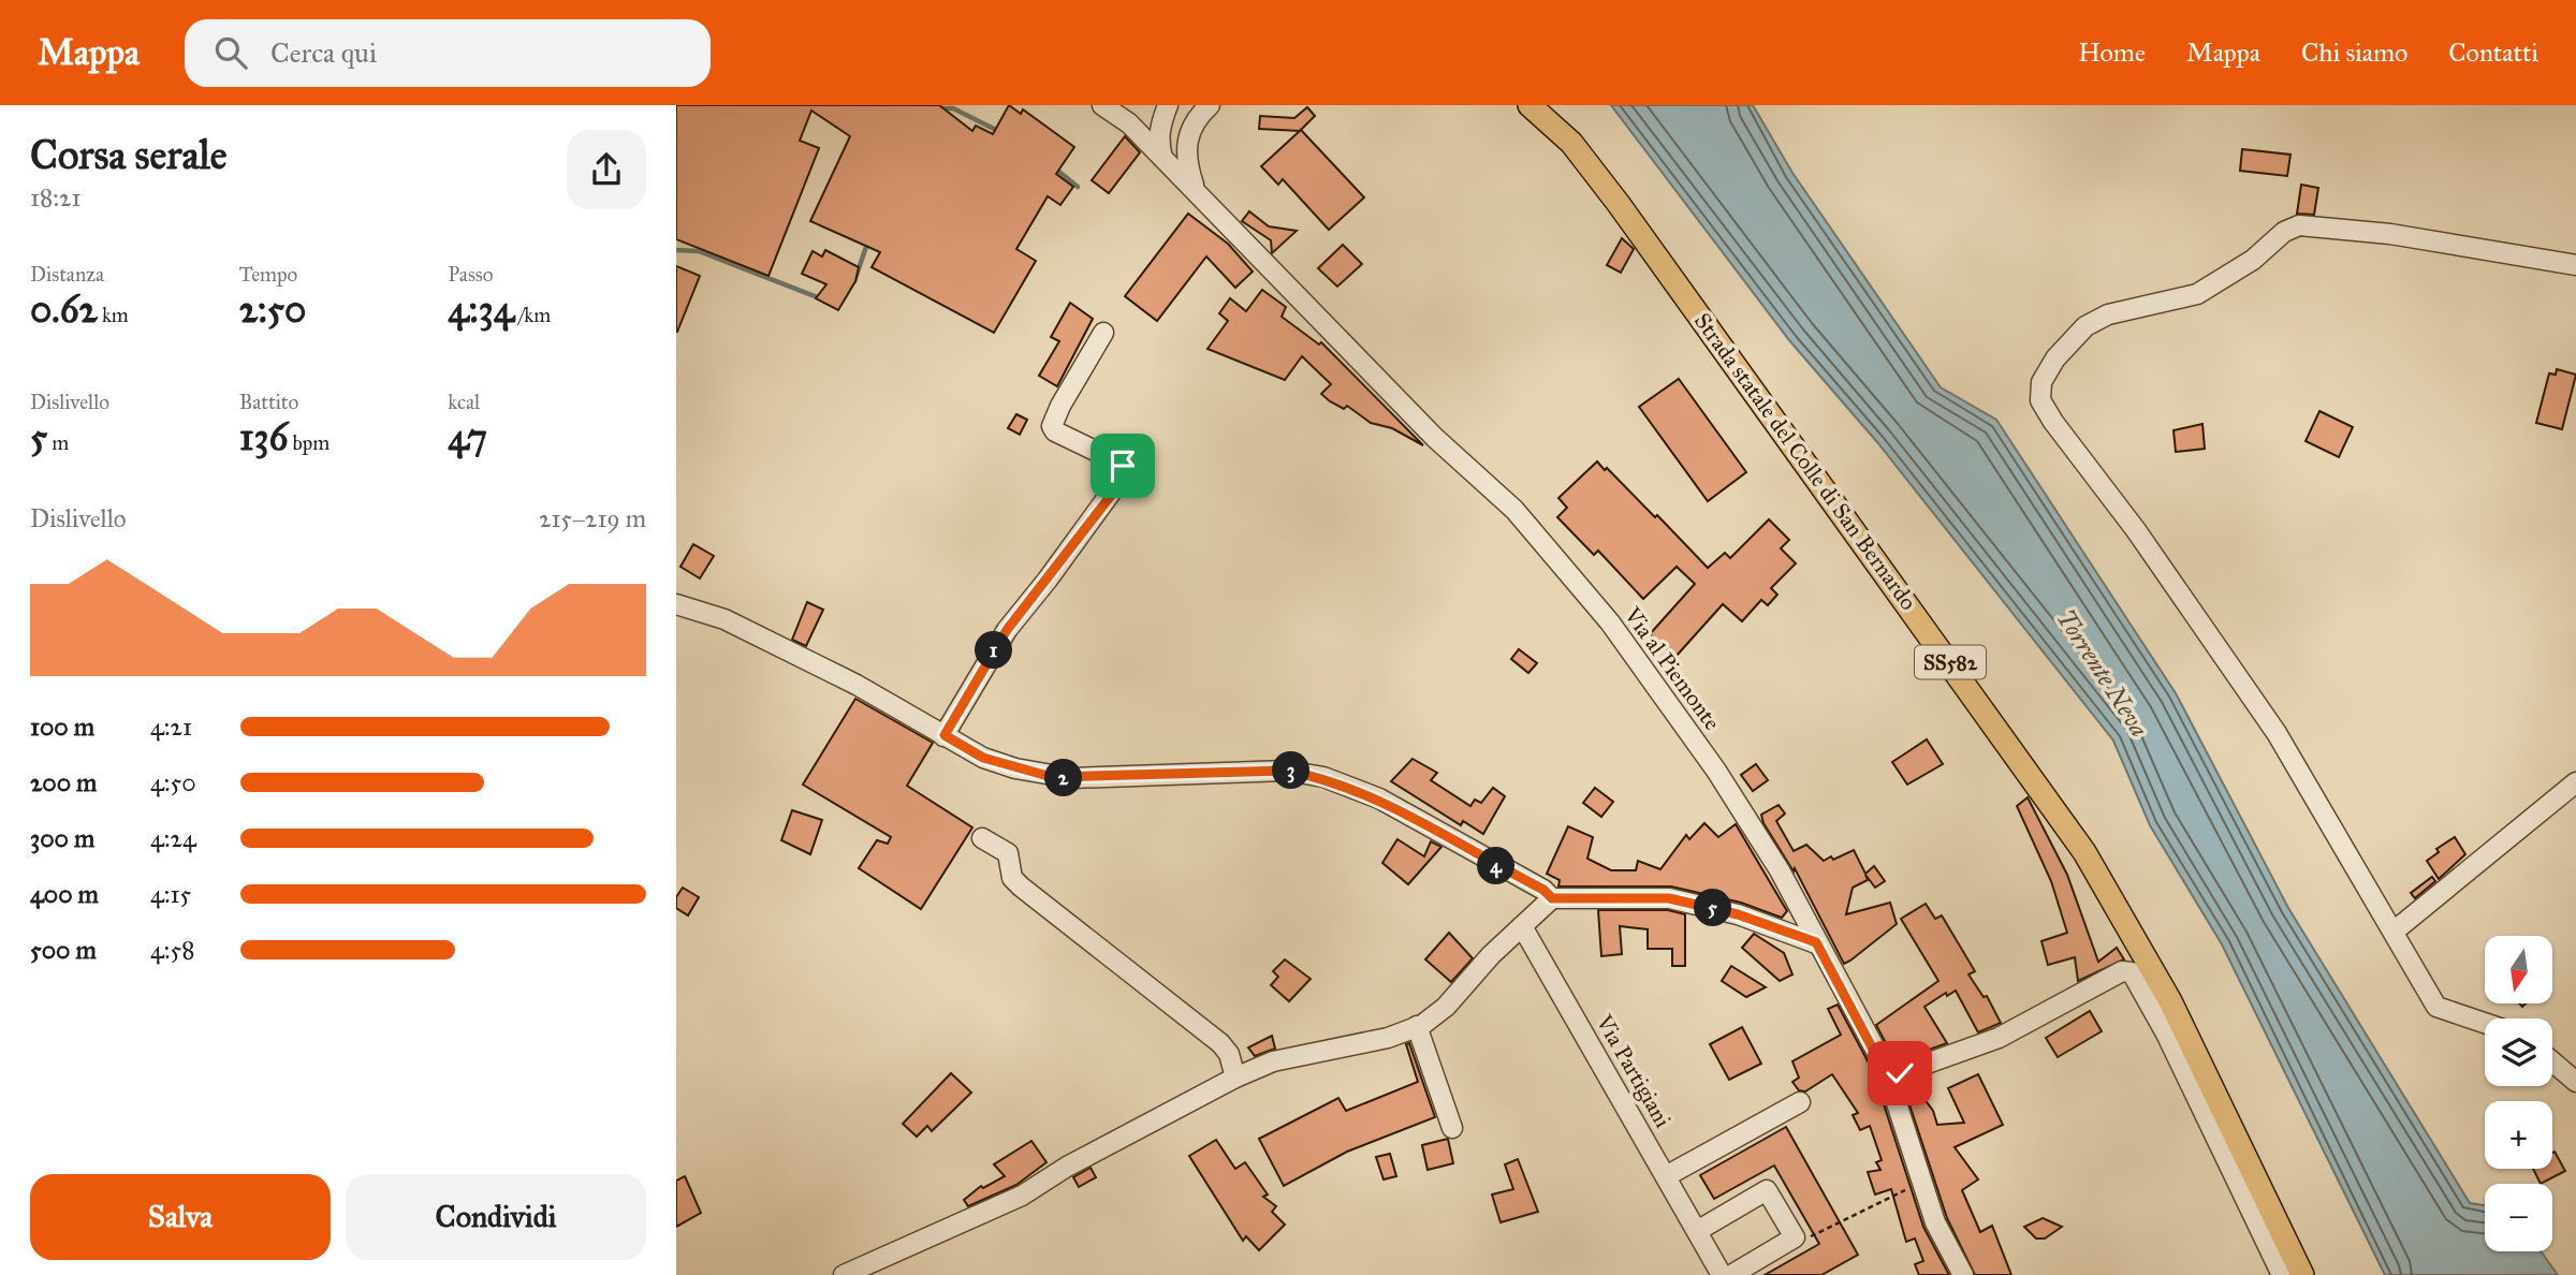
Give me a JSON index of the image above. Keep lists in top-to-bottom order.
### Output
{
  "streets": {
    "main road": ["Strada statale del Colle di San Bernardo", "SS582"],
    "street": ["Via al Piemonte", "Via Partigiani"]
  },
  "water": ["Torrente Neva"],
  "north": "bottom",
  "page": {
    "header": "Mappa",
    "search": "Cerca qui",
    "nav": [
      "Home",
      "Mappa",
      "Chi siamo",
      "Contatti"
    ],
    "heading": ["Corsa serale", "18:21"],
    "stats": [
      ["Distanza", "0.62 km"],
      ["Tempo", "2:50"],
      ["Passo", "4:34 /km"],
      ["Dislivello", "5 m"],
      ["Battito", "136 bpm"],
      ["kcal", "47"]
    ],
    "chart": ["Dislivello", "215–219 m"],
    "pins": [
      "1",
      "3",
      "2",
      "4",
      "5"
    ],
    "list": [
      {
        "name": "100 m",
        "note": "4:21"
      },
      {
        "name": "200 m",
        "note": "4:50"
      },
      {
        "name": "300 m",
        "note": "4:24"
      },
      {
        "name": "400 m",
        "note": "4:15"
      },
      {
        "name": "500 m",
        "note": "4:58"
      }
    ],
    "map_buttons": ["+", "−"],
    "buttons": ["Salva", "Condividi"]
  }
}
